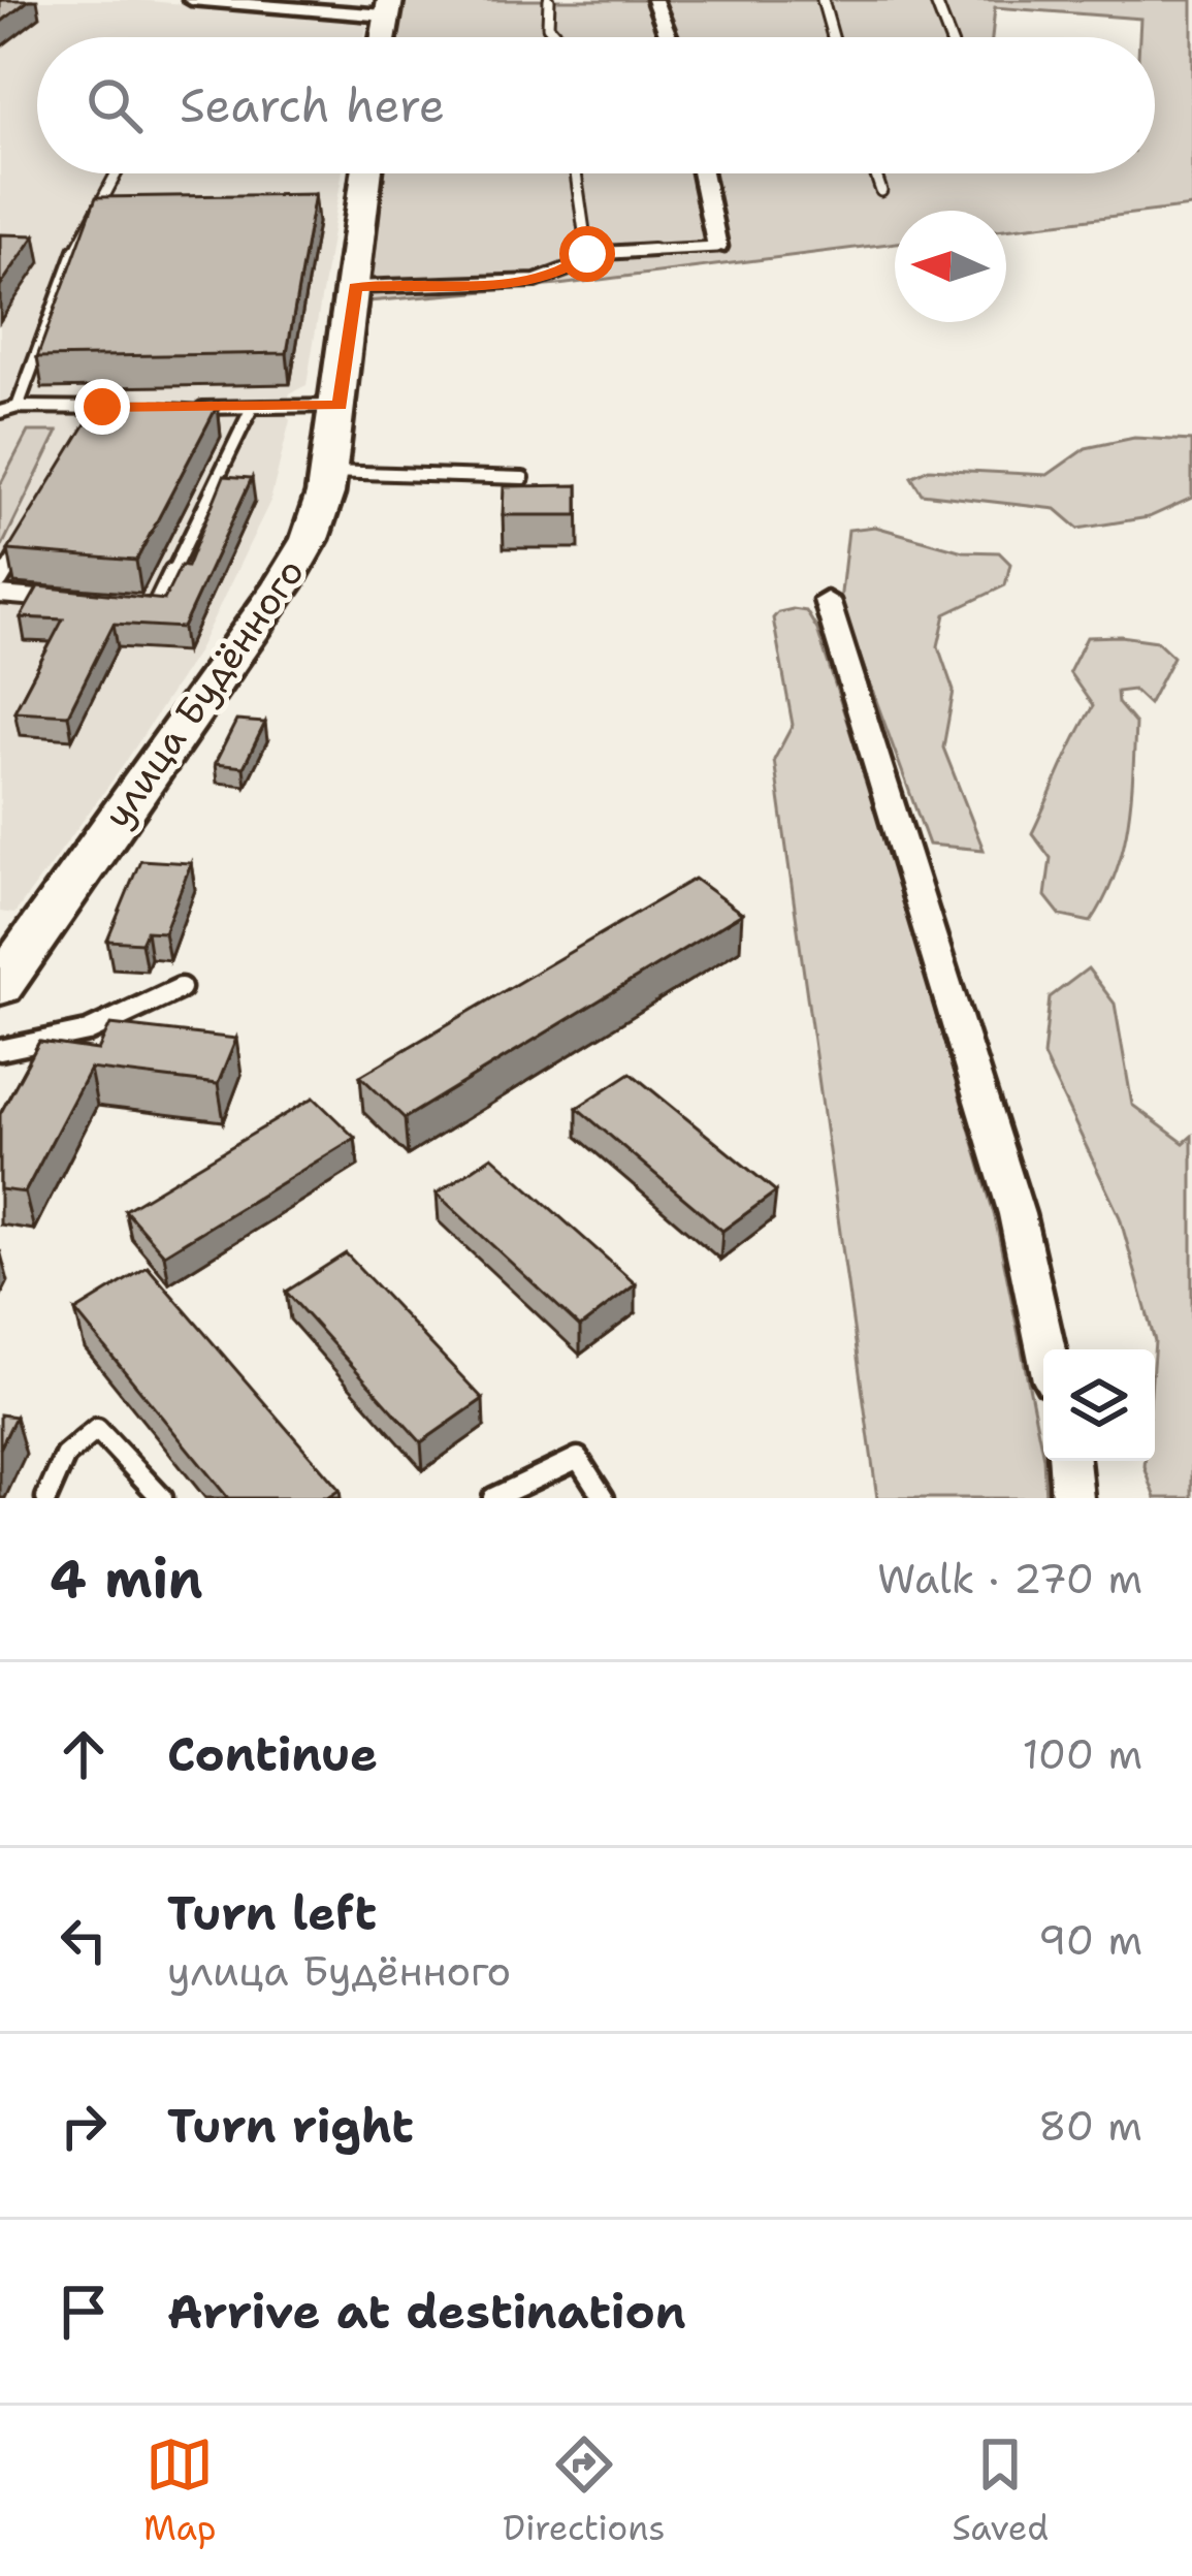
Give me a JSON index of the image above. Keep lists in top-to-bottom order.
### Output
{
  "streets": {
    "main road": ["улица Будённого"]
  },
  "north": "left",
  "page": {
    "search": "Search here",
    "heading": ["4 min", "Walk · 270 m"],
    "list": [
      ["Continue", "100 m"],
      ["Turn left", "улица Будённого", "90 m"],
      ["Turn right", "80 m"],
      "Arrive at destination"
    ],
    "nav": ["Map", "Directions", "Saved"]
  }
}
